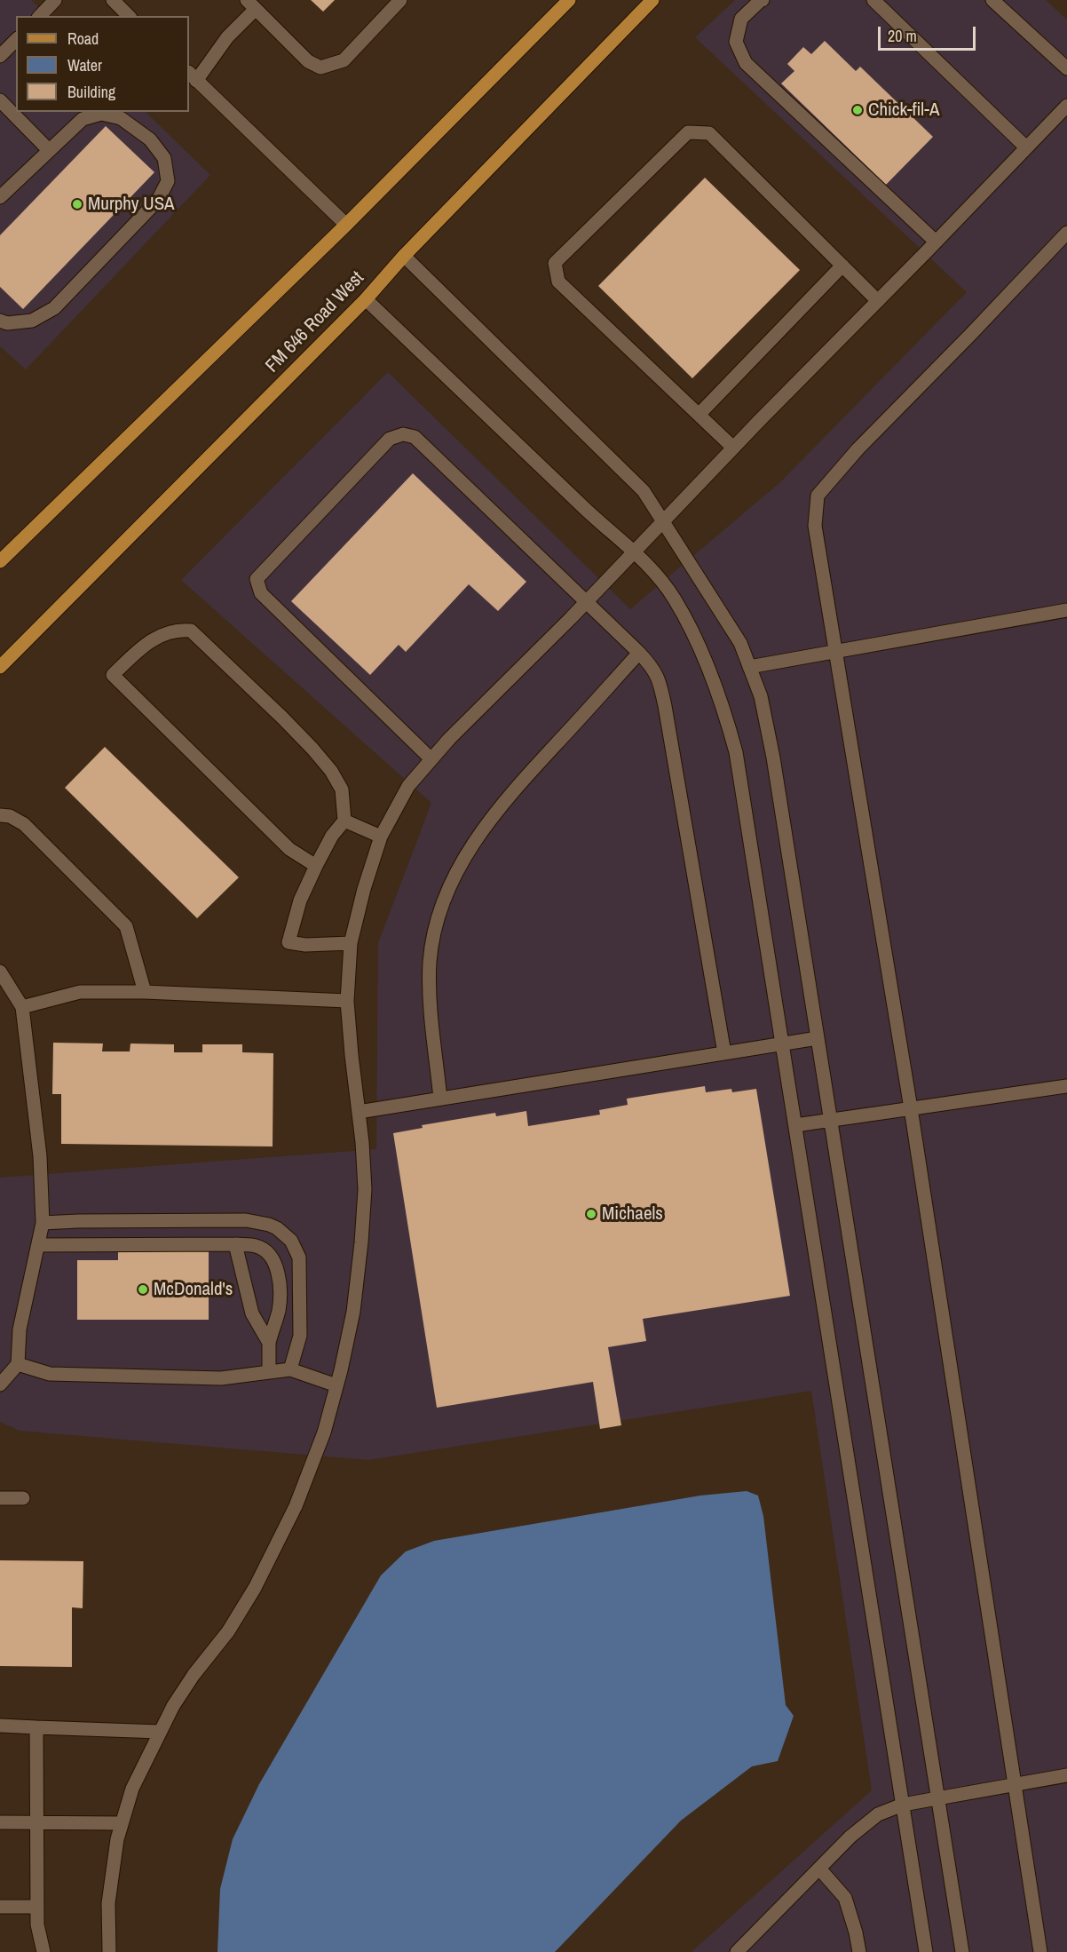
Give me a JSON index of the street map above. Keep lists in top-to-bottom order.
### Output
{
  "streets": {
    "main road": ["FM 646 Road West"]
  },
  "places": [
    "Chick-fil-A",
    "Murphy USA",
    "Michaels",
    "McDonald's"
  ],
  "legend": ["Road", "Water", "Building"],
  "scale_bar": "20 m"
}
